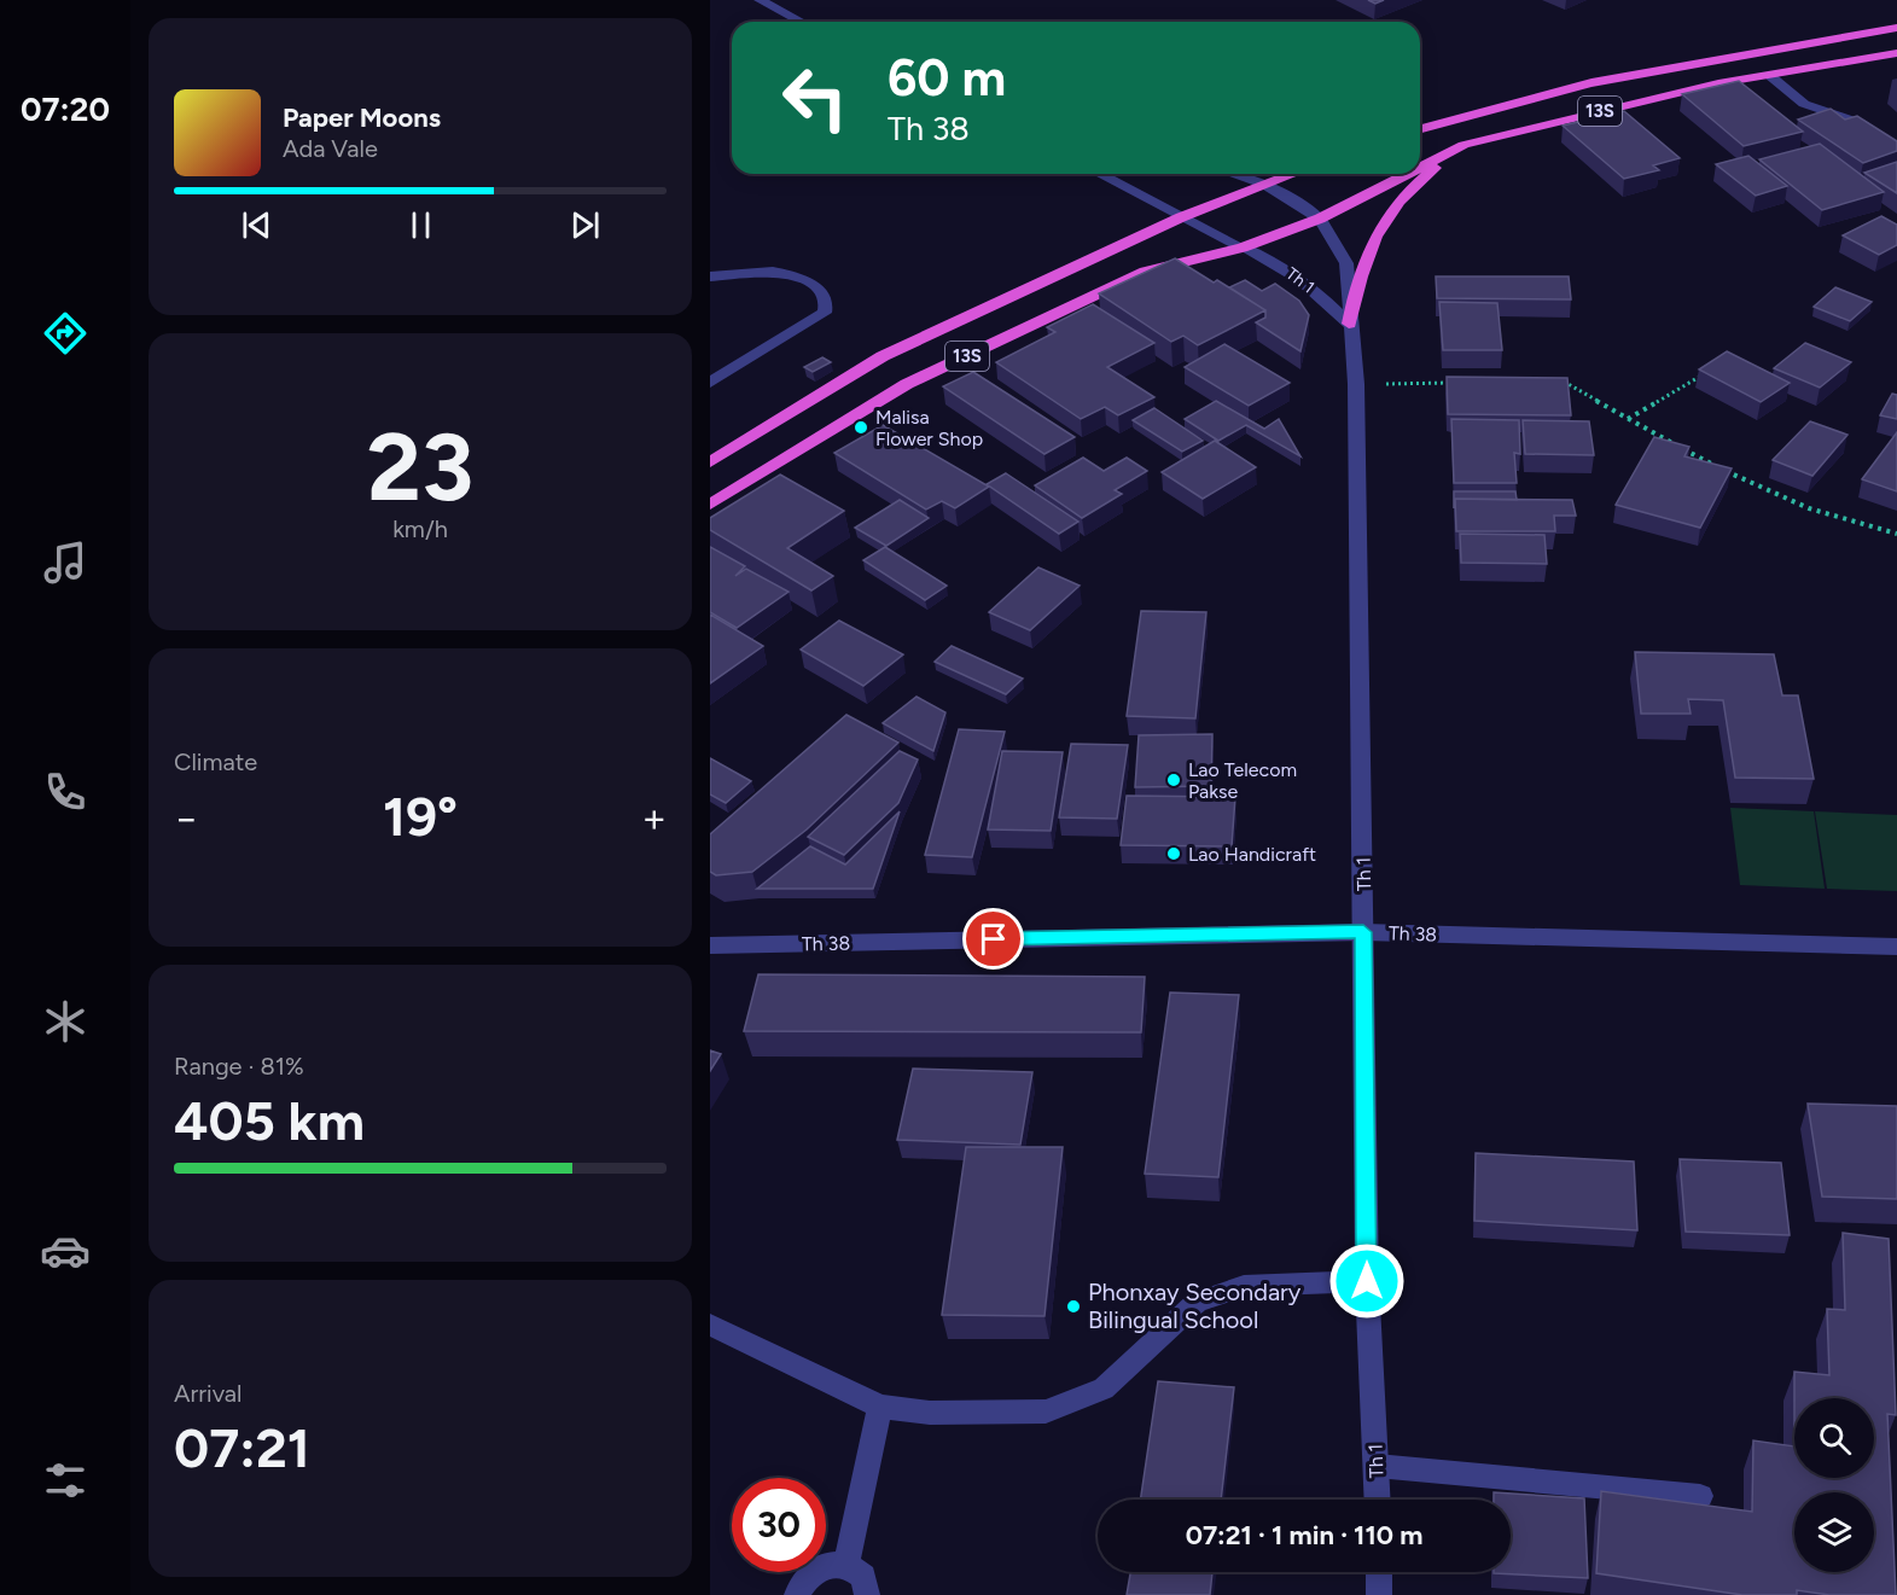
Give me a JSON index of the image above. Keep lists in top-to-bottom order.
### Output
{
  "streets": {
    "highway": ["13S"],
    "street": ["Th 1", "Th 38"]
  },
  "crossings": [
    ["13S", "Th 1"],
    ["Th 1", "Th 38"]
  ],
  "places": [
    "Malisa Flower Shop",
    "Lao Telecom Pakse",
    "Lao Handicraft",
    "Phonxay Secondary Bilingual School"
  ],
  "page": {
    "tabs": "07:20",
    "turn": ["60 m", "Th 38"],
    "song": ["Paper Moons", "Ada Vale"],
    "tile": [
      ["23", "km/h"],
      "Climate",
      ["Range · 81%", "405 km"],
      ["Arrival", "07:21"]
    ],
    "heat": ["−", "19°", "+"],
    "limit": "30",
    "trip": "07:21 · 1 min · 110 m"
  }
}
